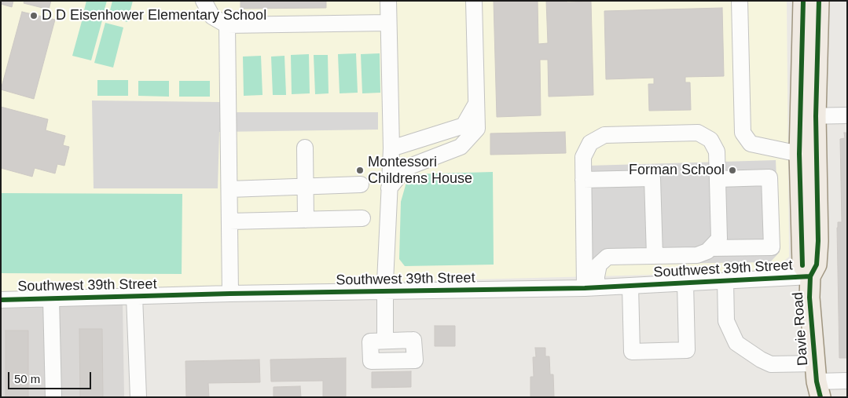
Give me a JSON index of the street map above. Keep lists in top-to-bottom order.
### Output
{
  "streets": {
    "main road": ["Davie Road"],
    "street": ["Southwest 39th Street"]
  },
  "crossings": [
    ["Southwest 39th Street", "Davie Road"]
  ],
  "places": ["D D Eisenhower Elementary School", "Montessori Childrens House", "Forman School"],
  "scale_bar": "50 m"
}
